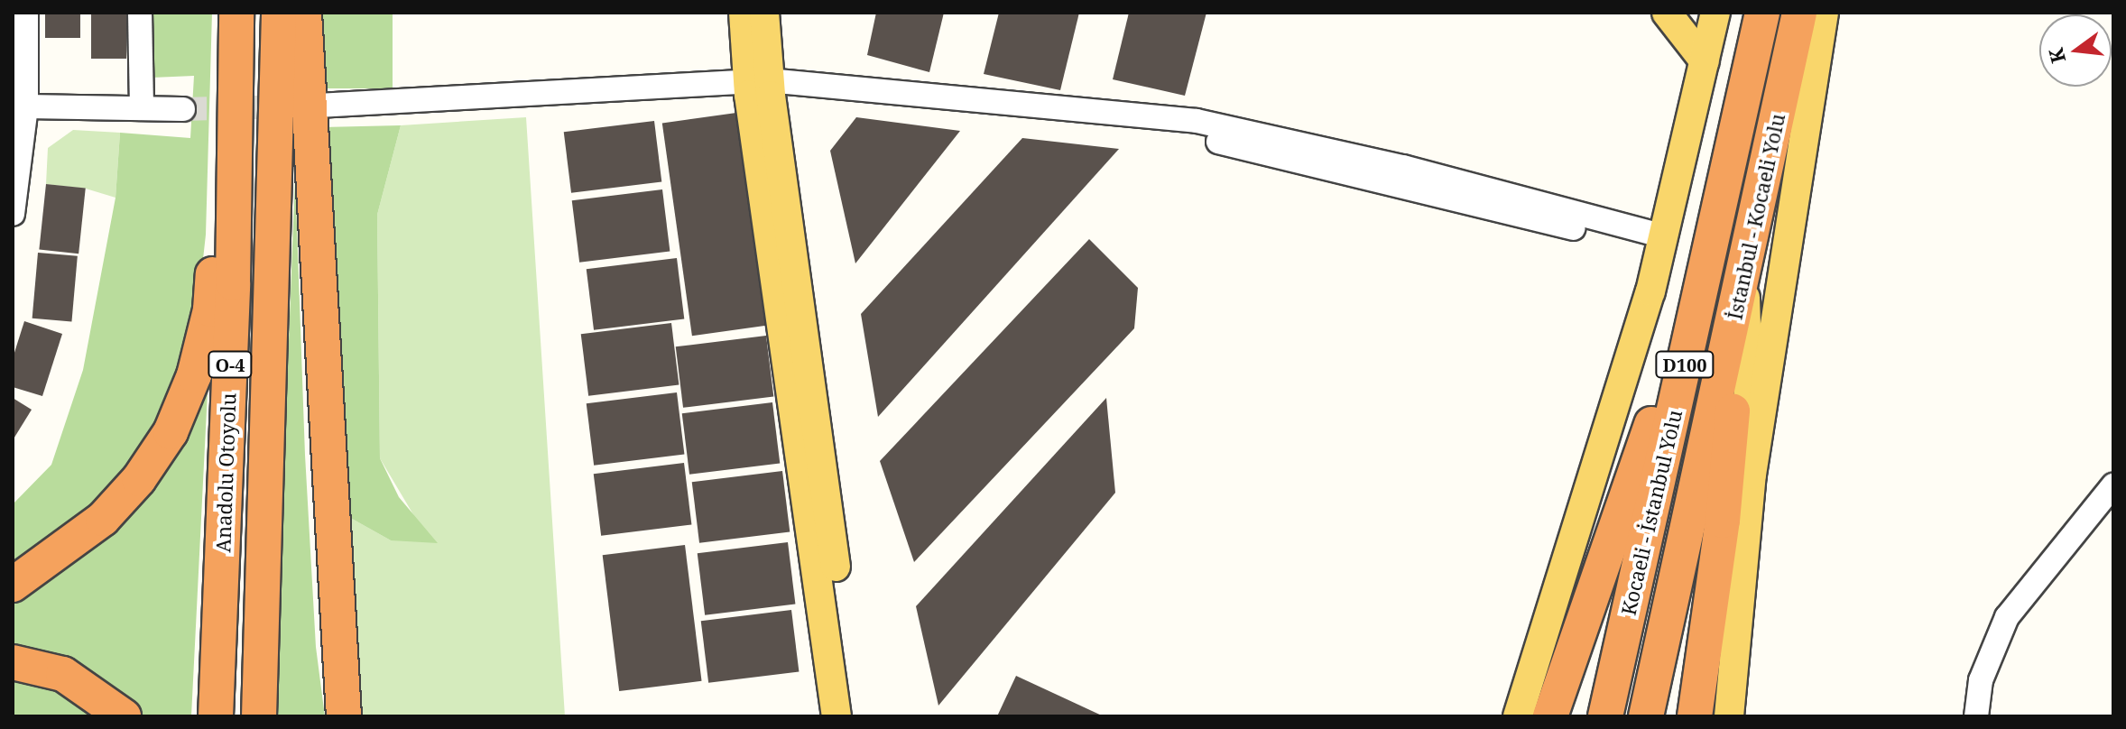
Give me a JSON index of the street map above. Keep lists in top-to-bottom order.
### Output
{
  "streets": {
    "highway": [
      "İstanbul - Kocaeli Yolu",
      "O-4",
      "D100",
      "Anadolu Otoyolu",
      "Kocaeli - İstanbul Yolu"
    ]
  },
  "north": "left"
}
